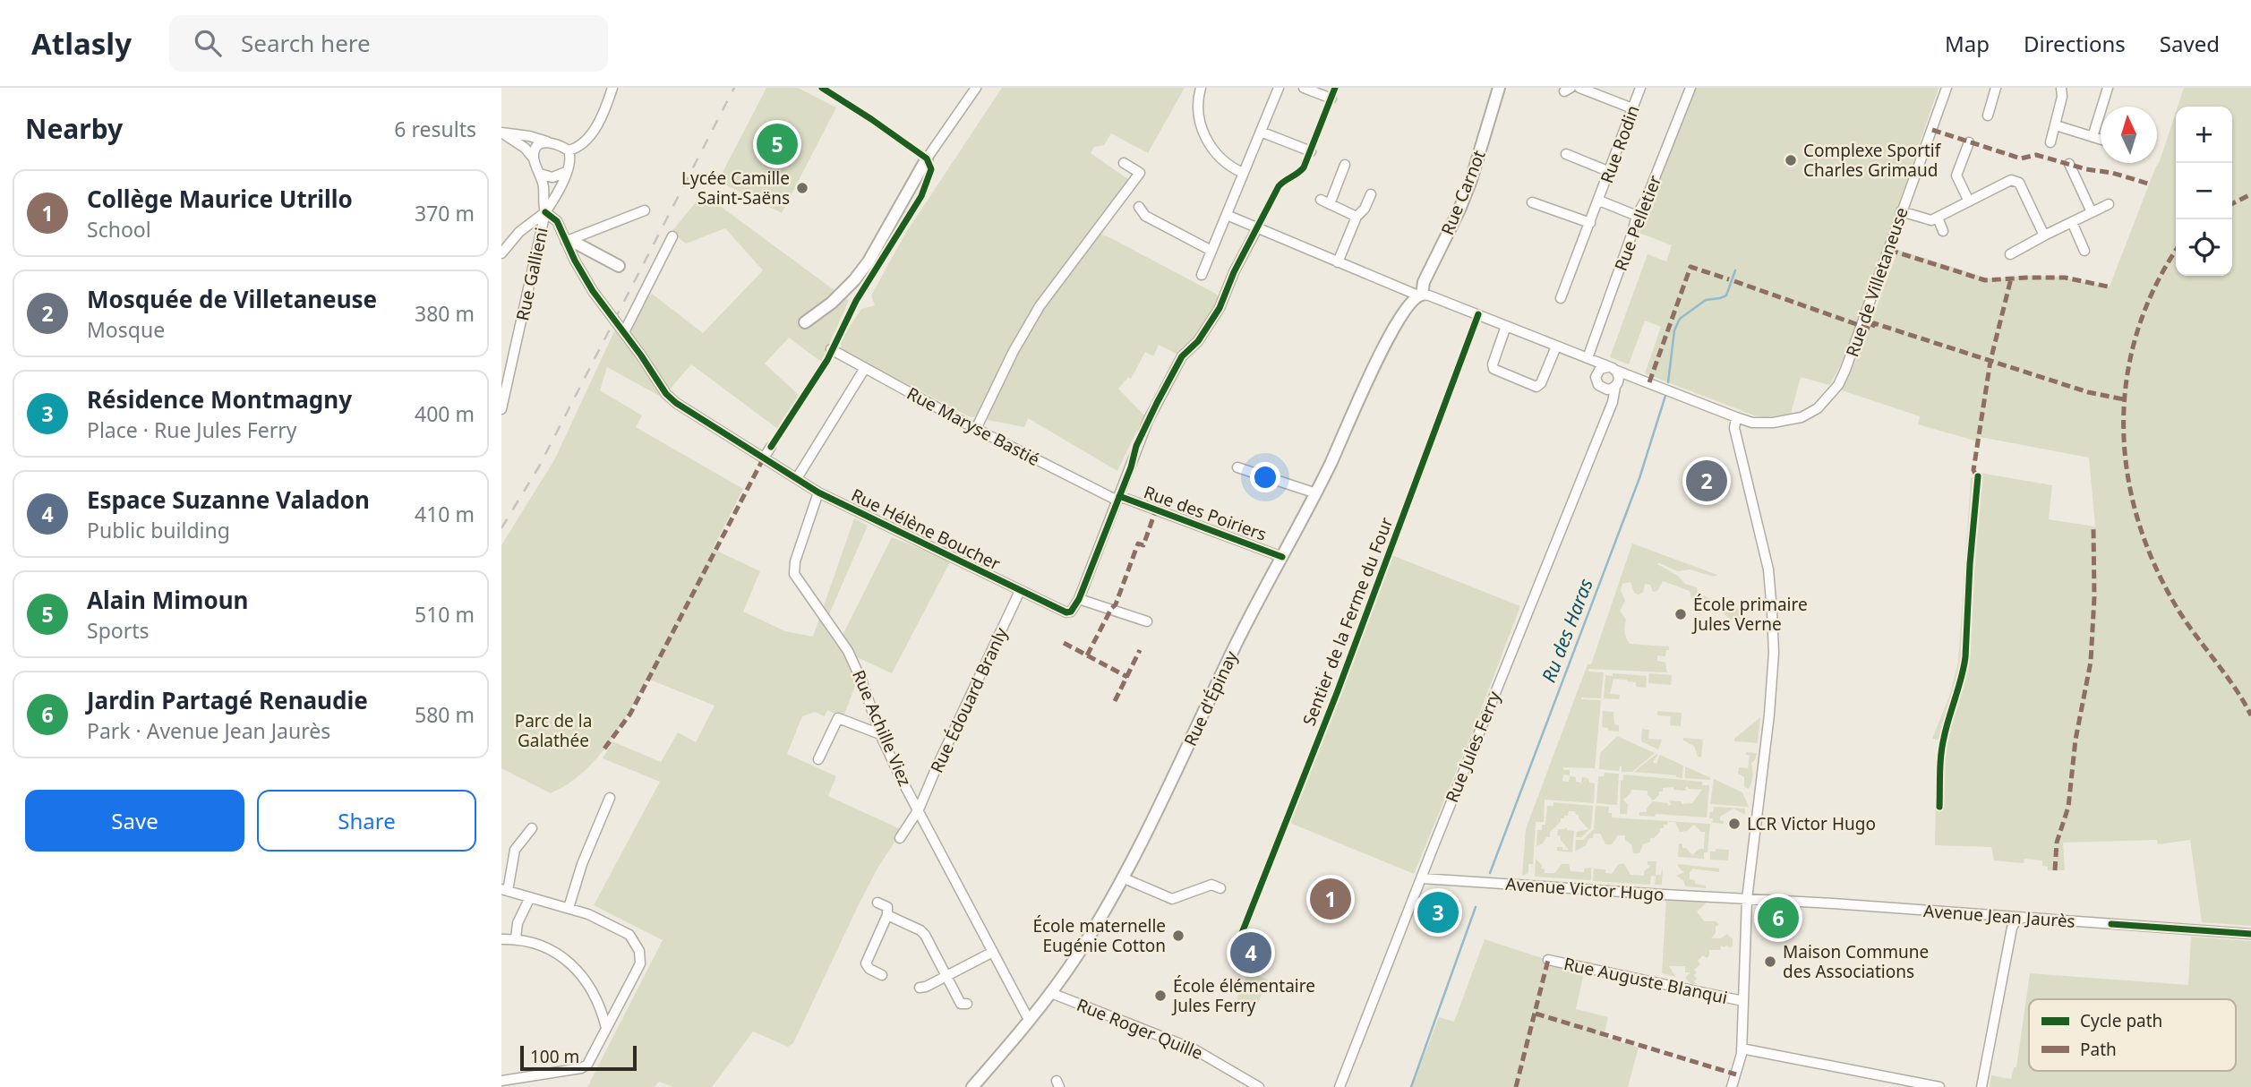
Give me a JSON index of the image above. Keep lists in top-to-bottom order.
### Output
{
  "streets": {
    "main road": ["Rue Carnot", "Rue d'Épinay"],
    "street": [
      "Rue Rodin",
      "Rue Pelletier",
      "Rue Gallieni",
      "Rue de Villetaneuse",
      "Rue Maryse Bastié",
      "Rue des Poiriers",
      "Rue Hélène Boucher",
      "Rue Édouard Branly",
      "Rue Achille Viez",
      "Rue Jules Ferry",
      "Avenue Victor Hugo",
      "Avenue Jean Jaurès",
      "Rue Auguste Blanqui",
      "Rue Roger Quille"
    ],
    "cycle path": ["Sentier de la Ferme du Four"]
  },
  "crossings": [
    ["Rue Rodin", "Rue Pelletier"],
    ["Rue Carnot", "Rue d'Épinay"],
    ["Rue Maryse Bastié", "Rue des Poiriers"],
    ["Rue des Poiriers", "Rue d'Épinay"],
    ["Rue Hélène Boucher", "Rue Édouard Branly"],
    ["Rue Hélène Boucher", "Rue Achille Viez"],
    ["Rue d'Épinay", "Rue Achille Viez"],
    ["Rue d'Épinay", "Rue Roger Quille"],
    ["Rue Édouard Branly", "Rue Achille Viez"],
    ["Rue Jules Ferry", "Avenue Victor Hugo"],
    ["Avenue Victor Hugo", "Avenue Jean Jaurès"]
  ],
  "water": ["Ru des Haras"],
  "parks": ["Parc de la Galathée"],
  "places": [
    "Complexe Sportif Charles Grimaud",
    "Lycée Camille Saint-Saëns",
    "École primaire Jules Verne",
    "LCR Victor Hugo",
    "École maternelle Eugénie Cotton",
    "Maison Commune des Associations",
    "École élémentaire Jules Ferry"
  ],
  "legend": ["Cycle path", "Path"],
  "scale_bar": "100 m",
  "north": "top",
  "page": {
    "header": "Atlasly",
    "search": "Search here",
    "nav": ["Map", "Directions", "Saved"],
    "heading": ["Nearby", "6 results"],
    "map_buttons": ["+", "−"],
    "pins": [
      "5",
      "2",
      "1",
      "3",
      "6",
      "4"
    ],
    "list": [
      {
        "mark": "1",
        "name": "Collège Maurice Utrillo",
        "note": "School",
        "value": "370 m"
      },
      {
        "mark": "2",
        "name": "Mosquée de Villetaneuse",
        "note": "Mosque",
        "value": "380 m"
      },
      {
        "mark": "3",
        "name": "Résidence Montmagny",
        "note": "Place · Rue Jules Ferry",
        "value": "400 m"
      },
      {
        "mark": "4",
        "name": "Espace Suzanne Valadon",
        "note": "Public building",
        "value": "410 m"
      },
      {
        "mark": "5",
        "name": "Alain Mimoun",
        "note": "Sports",
        "value": "510 m"
      },
      {
        "mark": "6",
        "name": "Jardin Partagé Renaudie",
        "note": "Park · Avenue Jean Jaurès",
        "value": "580 m"
      }
    ],
    "buttons": ["Save", "Share"],
    "scale": "100 m"
  }
}
